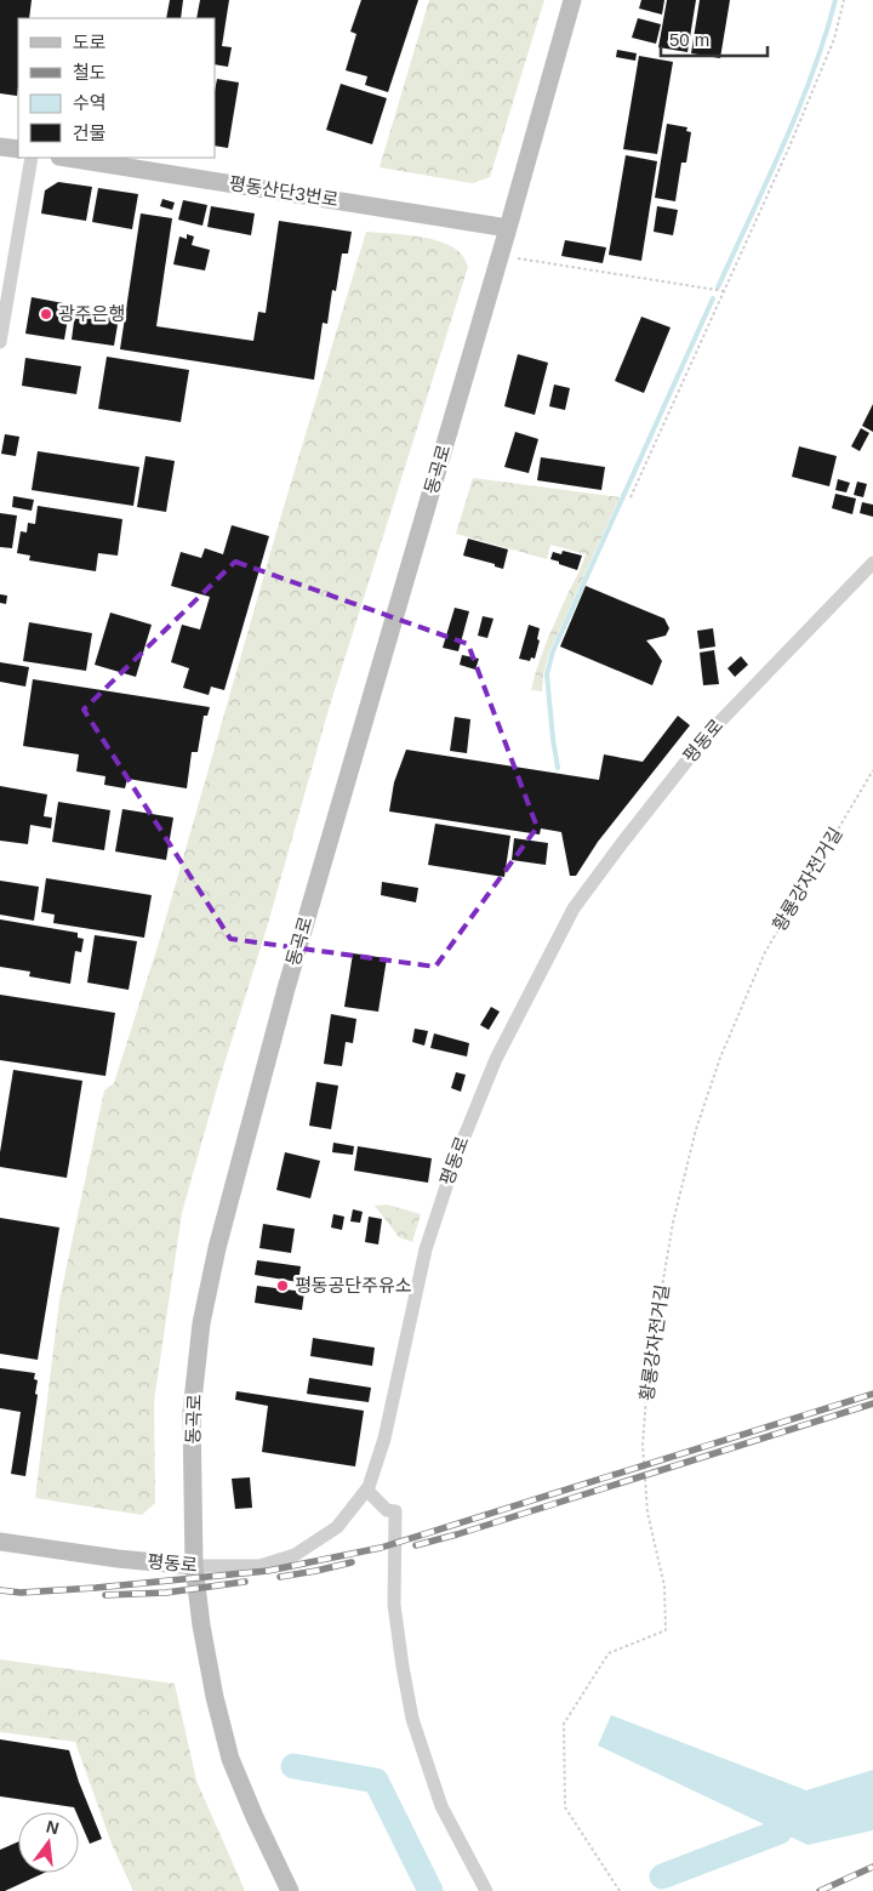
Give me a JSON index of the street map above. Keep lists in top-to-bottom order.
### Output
{
  "streets": {
    "main road": ["평동산단3번로", "동곡로", "평동로"],
    "path": ["황룡강자전거길"]
  },
  "crossings": [
    ["평동산단3번로", "동곡로"],
    ["동곡로", "평동로"]
  ],
  "places": ["광주은행", "평동공단주유소"],
  "legend": [
    "도로",
    "철도",
    "수역",
    "건물"
  ],
  "scale_bar": "50 m",
  "north": "top"
}
